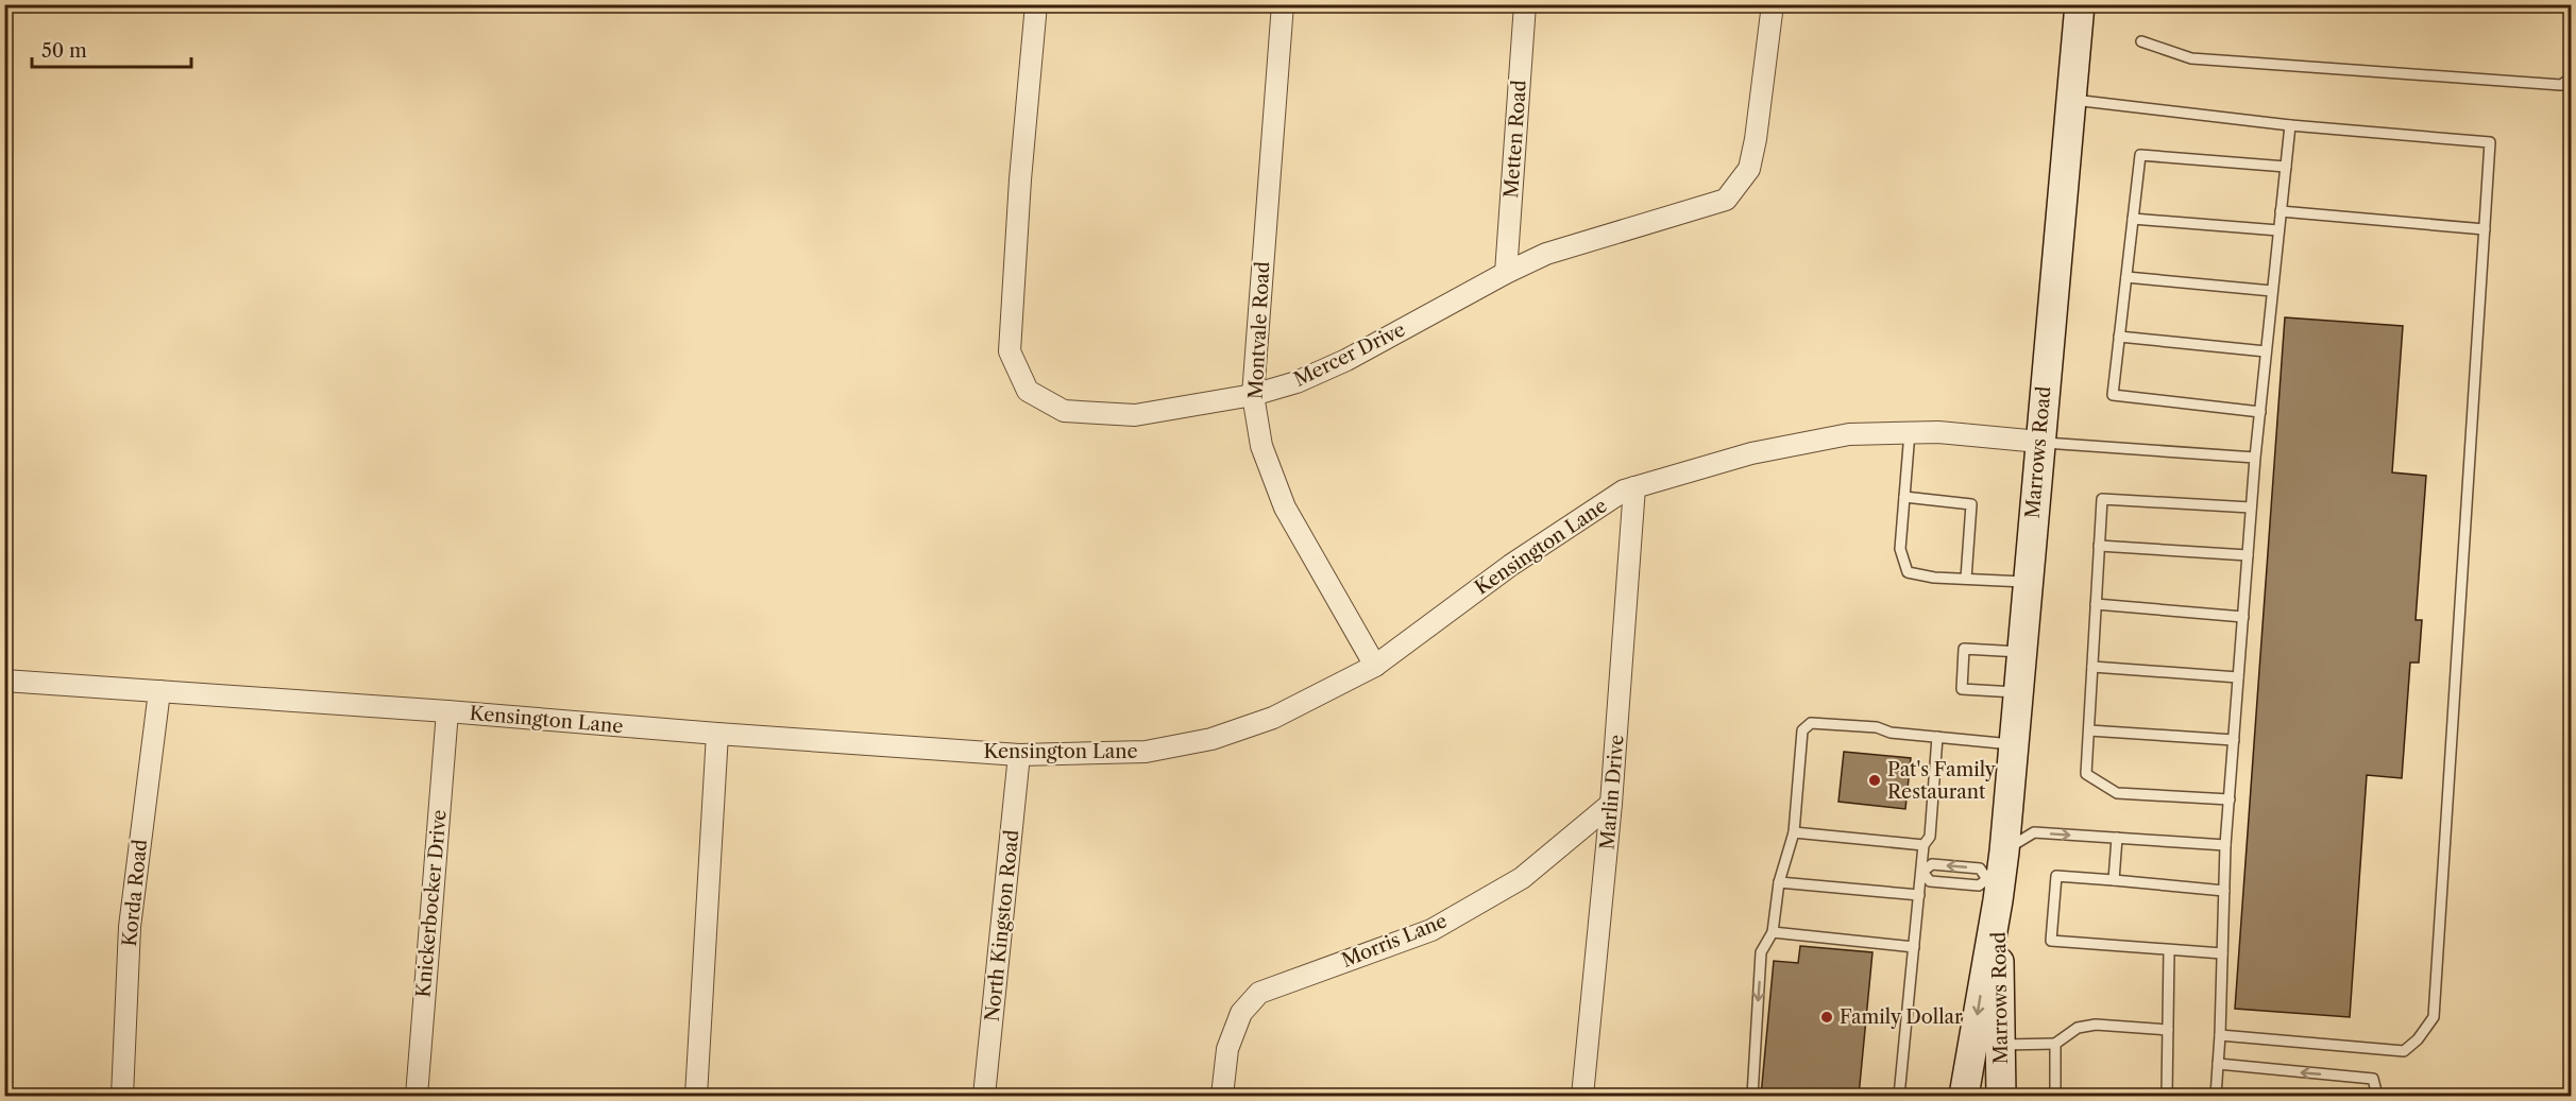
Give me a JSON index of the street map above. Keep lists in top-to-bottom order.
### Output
{
  "streets": {
    "street": [
      "Metten Road",
      "Montvale Road",
      "Mercer Drive",
      "Marrows Road",
      "Kensington Lane",
      "Marlin Drive",
      "Korda Road",
      "Knickerbocker Drive",
      "North Kingston Road",
      "Morris Lane"
    ]
  },
  "crossings": [
    ["Metten Road", "Mercer Drive"],
    ["Montvale Road", "Mercer Drive"],
    ["Montvale Road", "Kensington Lane"],
    ["Marrows Road", "Kensington Lane"],
    ["Kensington Lane", "Marlin Drive"],
    ["Kensington Lane", "Korda Road"],
    ["Kensington Lane", "Knickerbocker Drive"],
    ["Kensington Lane", "North Kingston Road"],
    ["Marlin Drive", "Morris Lane"]
  ],
  "places": ["Pat's Family Restaurant", "Family Dollar"],
  "scale_bar": "50 m"
}
